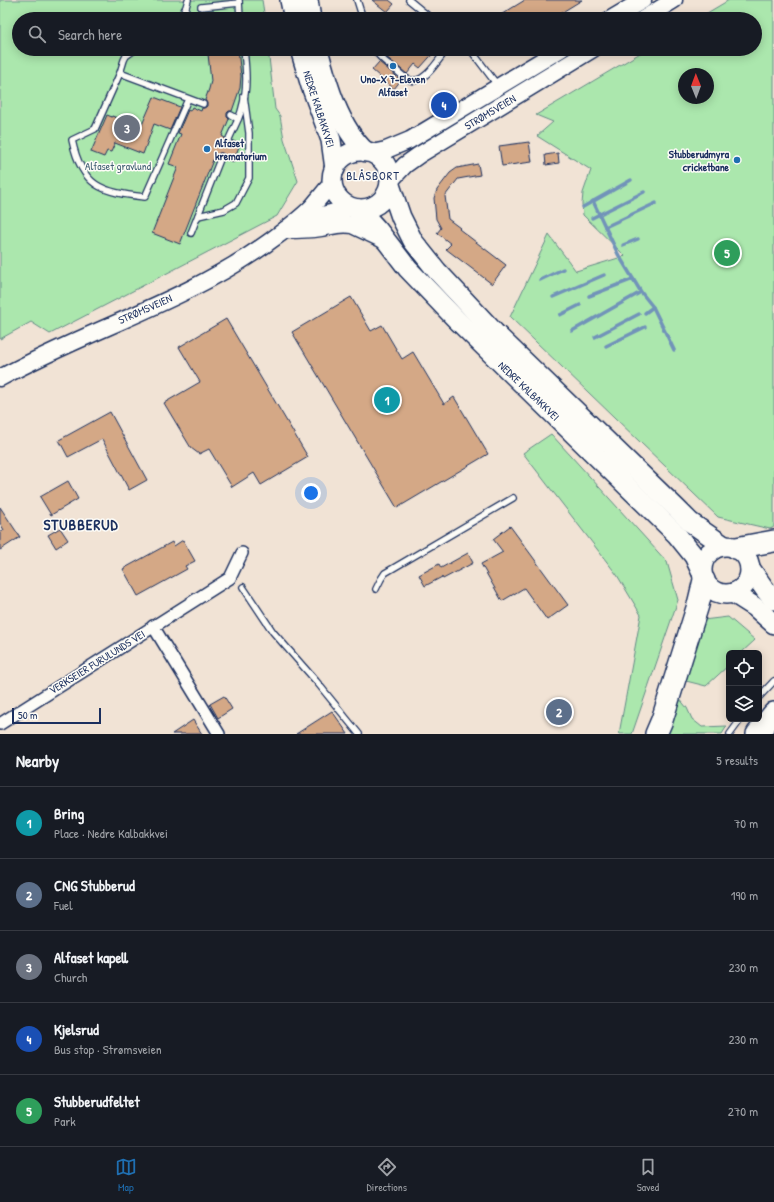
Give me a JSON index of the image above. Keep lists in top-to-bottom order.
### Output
{
  "streets": {
    "highway": ["NEDRE KALBAKKVEI"],
    "main road": ["STRØMSVEIEN"],
    "street": ["VERKSEIER FURULUNDS VEI"]
  },
  "crossings": [
    ["NEDRE KALBAKKVEI", "STRØMSVEIEN"]
  ],
  "districts": ["BLÅSBORT", "STUBBERUD"],
  "parks": ["Alfaset gravlund"],
  "places": ["Uno-X 7-Eleven Alfaset", "Alfaset krematorium", "Stubberudmyra cricketbane"],
  "scale_bar": "50 m",
  "north": "top",
  "page": {
    "search": "Search here",
    "pins": [
      "4",
      "3",
      "5",
      "1",
      "2"
    ],
    "scale": "50 m",
    "heading": ["Nearby", "5 results"],
    "list": [
      {
        "mark": "1",
        "name": "Bring",
        "note": "Place · Nedre Kalbakkvei",
        "value": "70 m"
      },
      {
        "mark": "2",
        "name": "CNG Stubberud",
        "note": "Fuel",
        "value": "190 m"
      },
      {
        "mark": "3",
        "name": "Alfaset kapell",
        "note": "Church",
        "value": "230 m"
      },
      {
        "mark": "4",
        "name": "Kjelsrud",
        "note": "Bus stop · Strømsveien",
        "value": "230 m"
      },
      {
        "mark": "5",
        "name": "Stubberudfeltet",
        "note": "Park",
        "value": "270 m"
      }
    ],
    "nav": ["Map", "Directions", "Saved"]
  }
}
